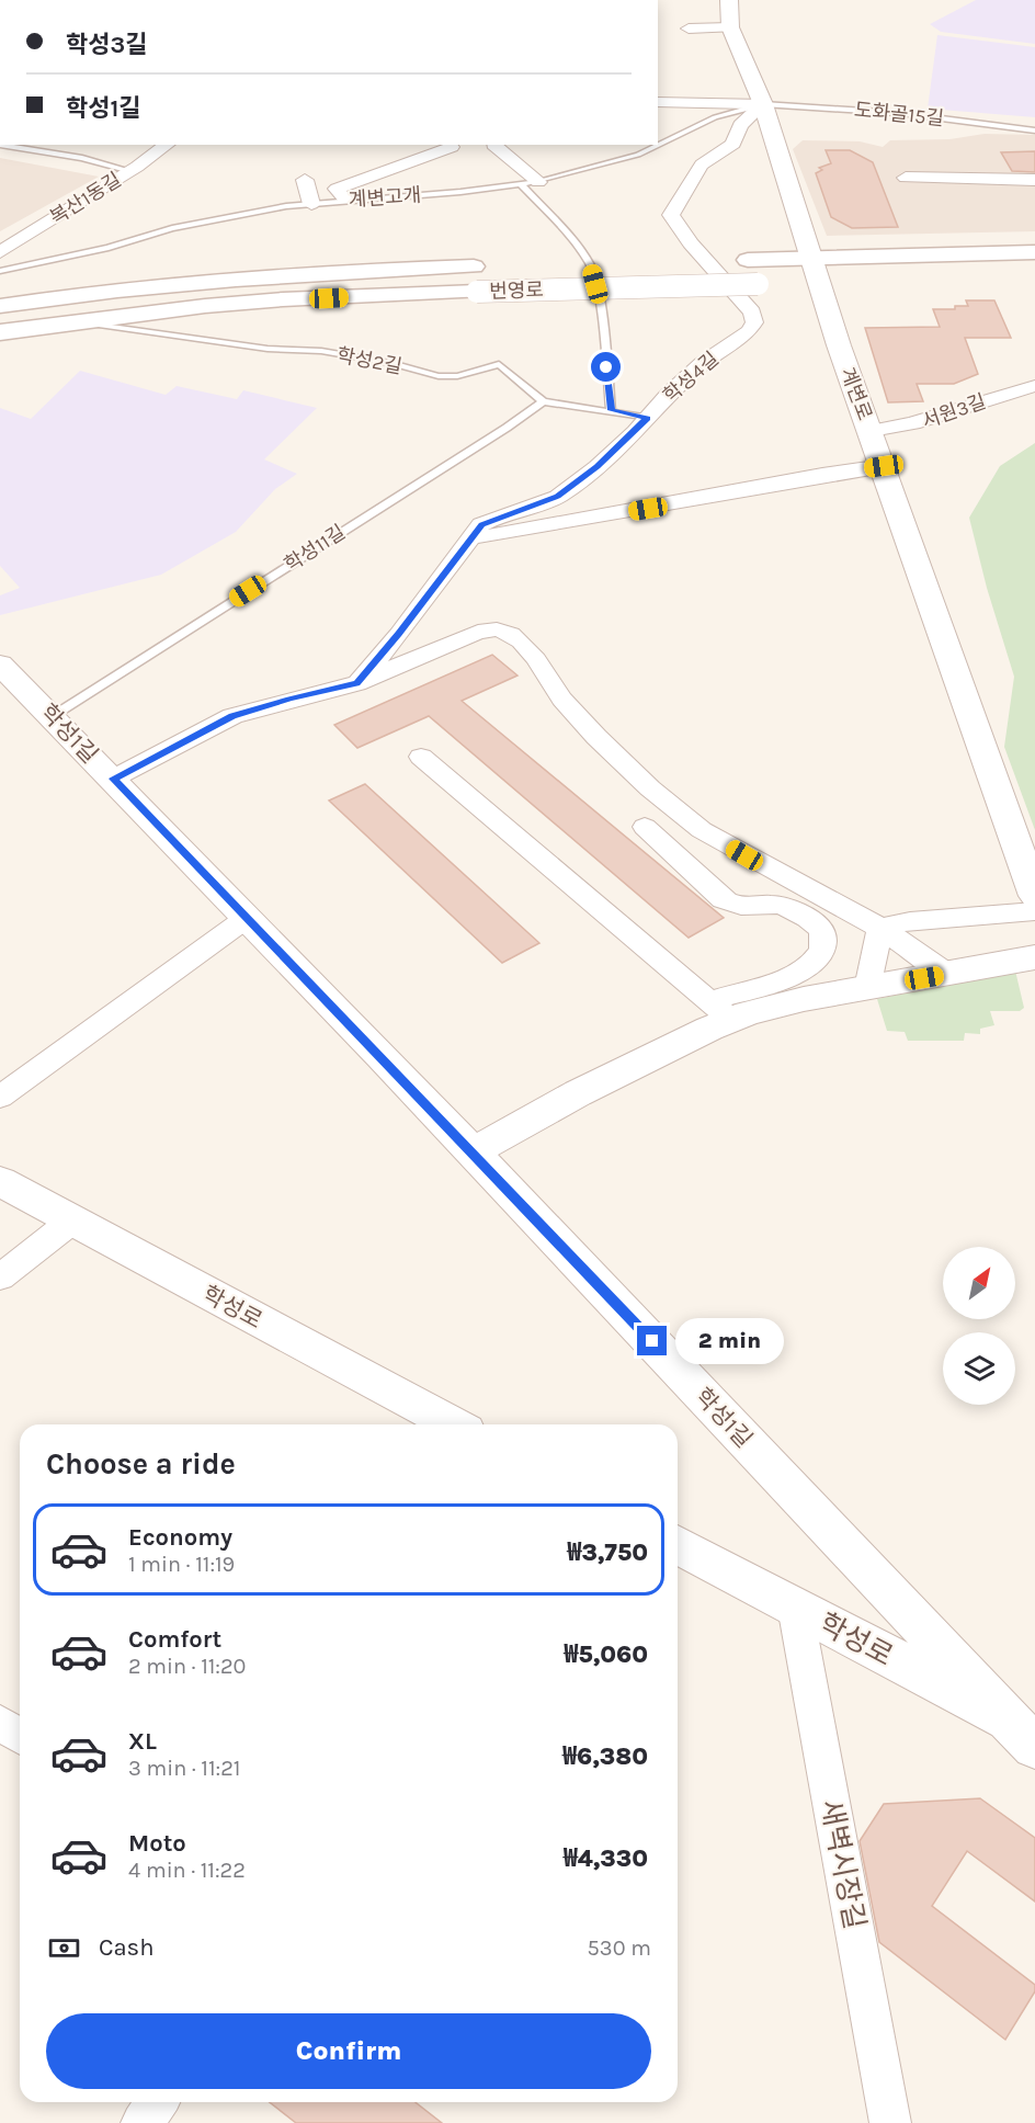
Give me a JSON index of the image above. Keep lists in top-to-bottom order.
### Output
{
  "streets": {
    "main road": ["번영로"],
    "street": [
      "복산1동길",
      "학성4길",
      "계변로",
      "서원3길",
      "학성1길",
      "학성로",
      "새벽시장길"
    ],
    "lane": [
      "도화골15길",
      "계변고개",
      "학성2길",
      "학성11길"
    ]
  },
  "crossings": [
    ["도화골15길", "계변고개"],
    ["도화골15길", "학성4길"],
    ["도화골15길", "계변로"],
    ["계변고개", "학성4길"],
    ["계변고개", "계변로"],
    ["번영로", "학성2길"],
    ["번영로", "계변로"],
    ["학성2길", "학성11길"],
    ["학성4길", "계변로"],
    ["계변로", "서원3길"],
    ["학성11길", "학성1길"],
    ["학성1길", "학성로"],
    ["학성로", "새벽시장길"]
  ],
  "north": "top right",
  "page": {
    "banner": ["학성3길", "학성1길"],
    "bubble": "2 min",
    "heading": "Choose a ride",
    "list": [
      {
        "name": "Economy",
        "note": "1 min · 11:19",
        "value": "₩3,750"
      },
      {
        "name": "Comfort",
        "note": "2 min · 11:20",
        "value": "₩5,060"
      },
      {
        "name": "XL",
        "note": "3 min · 11:21",
        "value": "₩6,380"
      },
      {
        "name": "Moto",
        "note": "4 min · 11:22",
        "value": "₩4,330"
      }
    ],
    "pay": ["Cash", "530 m"],
    "buttons": "Confirm"
  }
}
